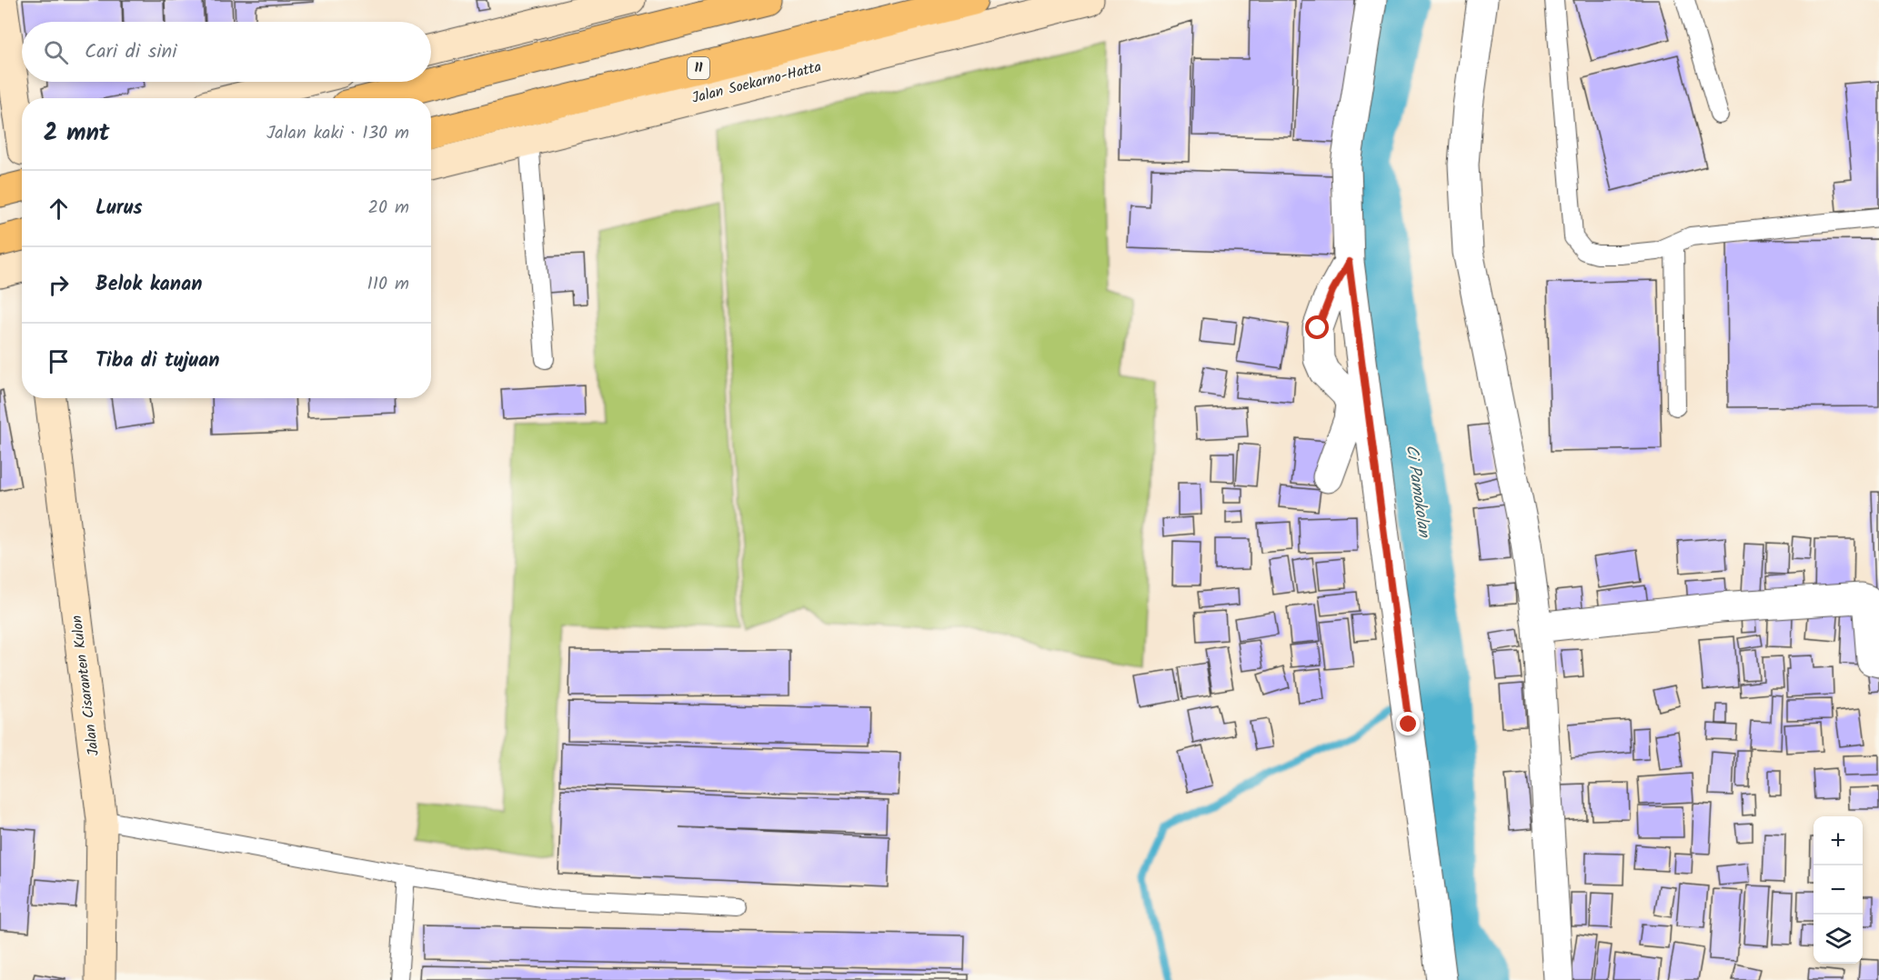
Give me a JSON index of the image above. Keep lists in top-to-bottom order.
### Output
{
  "streets": {
    "highway": ["11", "Jalan Soekarno-Hatta"],
    "main road": ["Jalan Cisaranten Kulon"]
  },
  "water": ["Ci Pamokolan"],
  "page": {
    "search": "Cari di sini",
    "heading": ["2 mnt", "Jalan kaki · 130 m"],
    "list": [
      ["Lurus", "20 m"],
      ["Belok kanan", "110 m"],
      "Tiba di tujuan"
    ],
    "map_buttons": ["+", "−"]
  }
}
